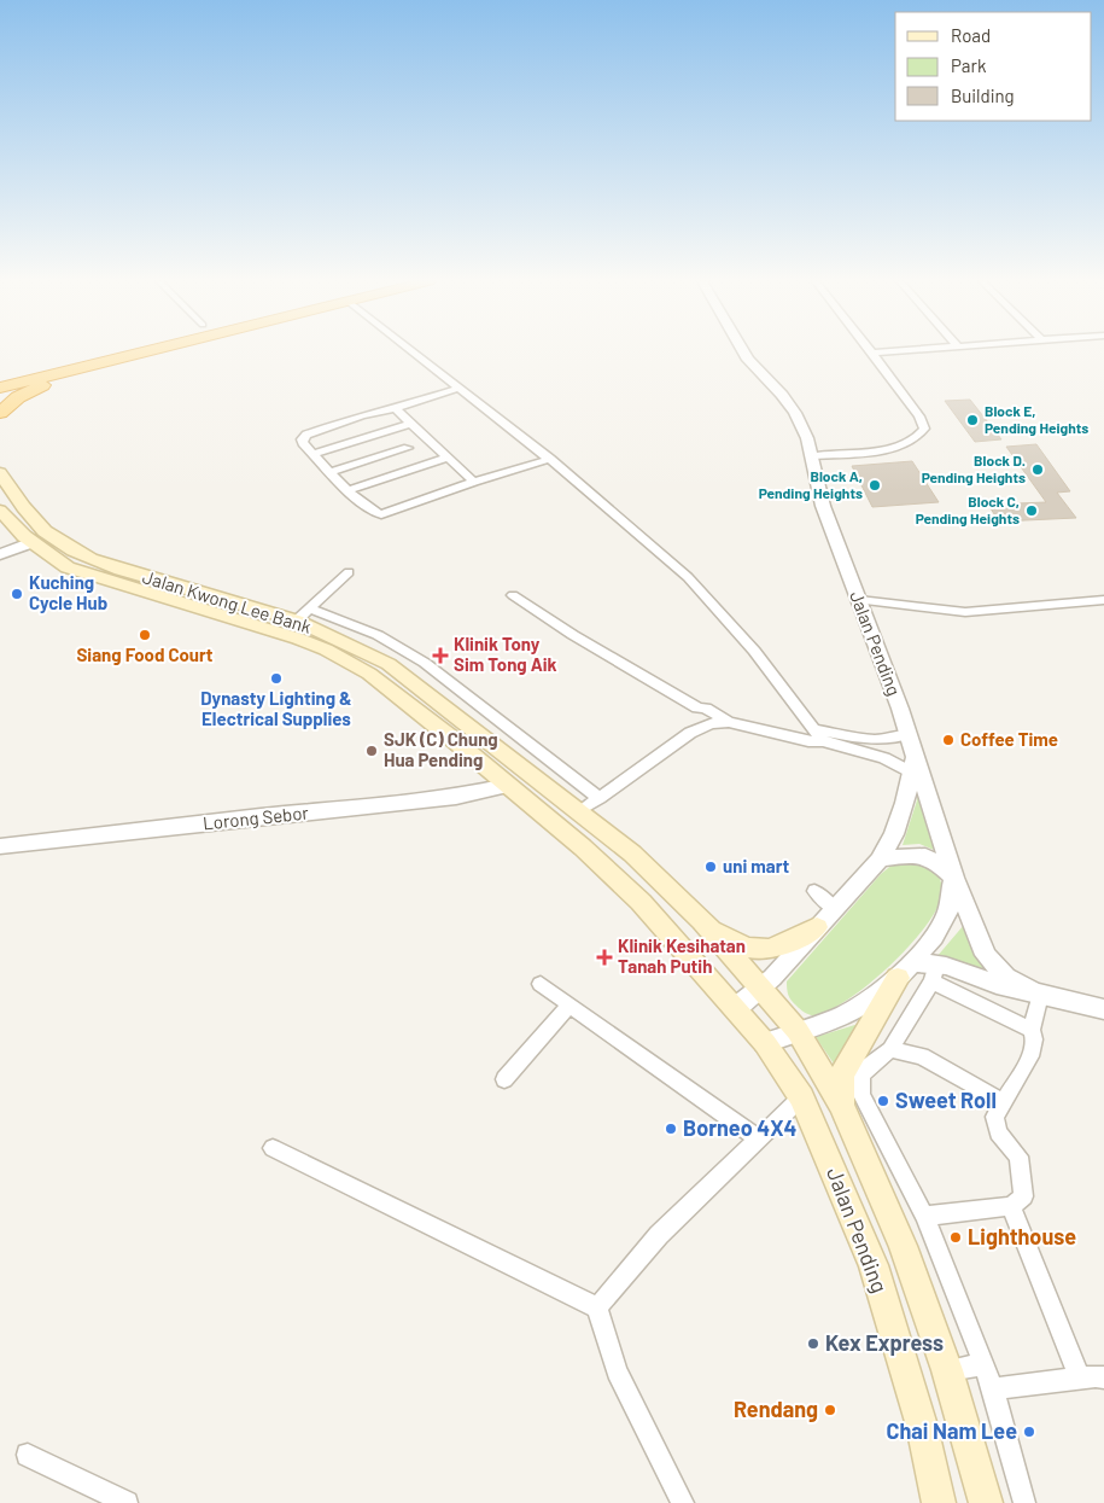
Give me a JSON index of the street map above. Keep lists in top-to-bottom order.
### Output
{
  "streets": {
    "main road": ["Jalan Kwong Lee Bank", "Jalan Pending"],
    "street": ["Lorong Sebor"]
  },
  "crossings": [
    ["Jalan Kwong Lee Bank", "Jalan Pending"],
    ["Jalan Kwong Lee Bank", "Lorong Sebor"]
  ],
  "places": {
    "other": [
      "Block E, Pending Heights",
      "Block D. Pending Heights",
      "Block A, Pending Heights",
      "Block C, Pending Heights",
      "Kuching Cycle Hub",
      "Siang Food Court",
      "Dynasty Lighting & Electrical Supplies",
      "Coffee Time",
      "SJK (C) Chung Hua Pending",
      "uni mart",
      "Sweet Roll",
      "Borneo 4X4",
      "Lighthouse",
      "Kex Express",
      "Rendang",
      "Chai Nam Lee"
    ],
    "health": ["Klinik Tony Sim Tong Aik", "Klinik Kesihatan Tanah Putih"]
  },
  "legend": ["Road", "Park", "Building"]
}
